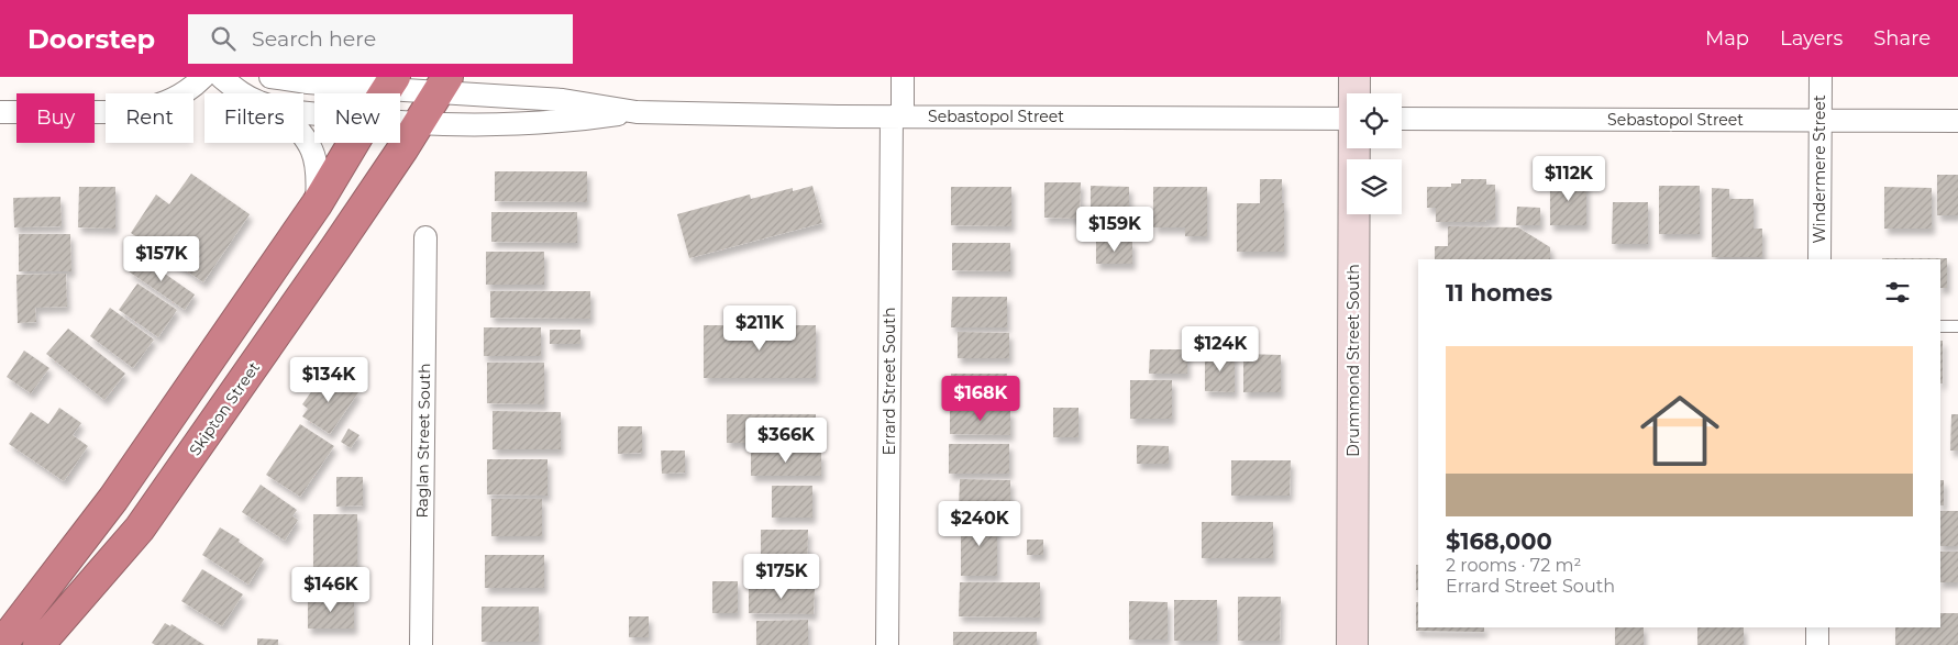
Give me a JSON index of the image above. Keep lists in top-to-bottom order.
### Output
{
  "streets": {
    "highway": ["Skipton Street"],
    "main road": ["Drummond Street South"],
    "street": [
      "Sebastopol Street",
      "Windermere Street",
      "Errard Street South",
      "Raglan Street South"
    ]
  },
  "crossings": [
    ["Sebastopol Street", "Windermere Street"],
    ["Sebastopol Street", "Errard Street South"],
    ["Sebastopol Street", "Skipton Street"]
  ],
  "page": {
    "header": "Doorstep",
    "search": "Search here",
    "nav": ["Map", "Layers", "Share"],
    "chip": [
      "Buy",
      "Rent",
      "Filters",
      "New"
    ],
    "price": [
      "$112K",
      "$159K",
      "$157K",
      "$211K",
      "$124K",
      "$134K",
      "$168K",
      "$366K",
      "$240K",
      "$175K",
      "$146K"
    ],
    "heading": "11 homes",
    "list": [
      {
        "name": "$168,000",
        "note": "2 rooms · 72 m² · Errard Street South"
      }
    ]
  }
}
